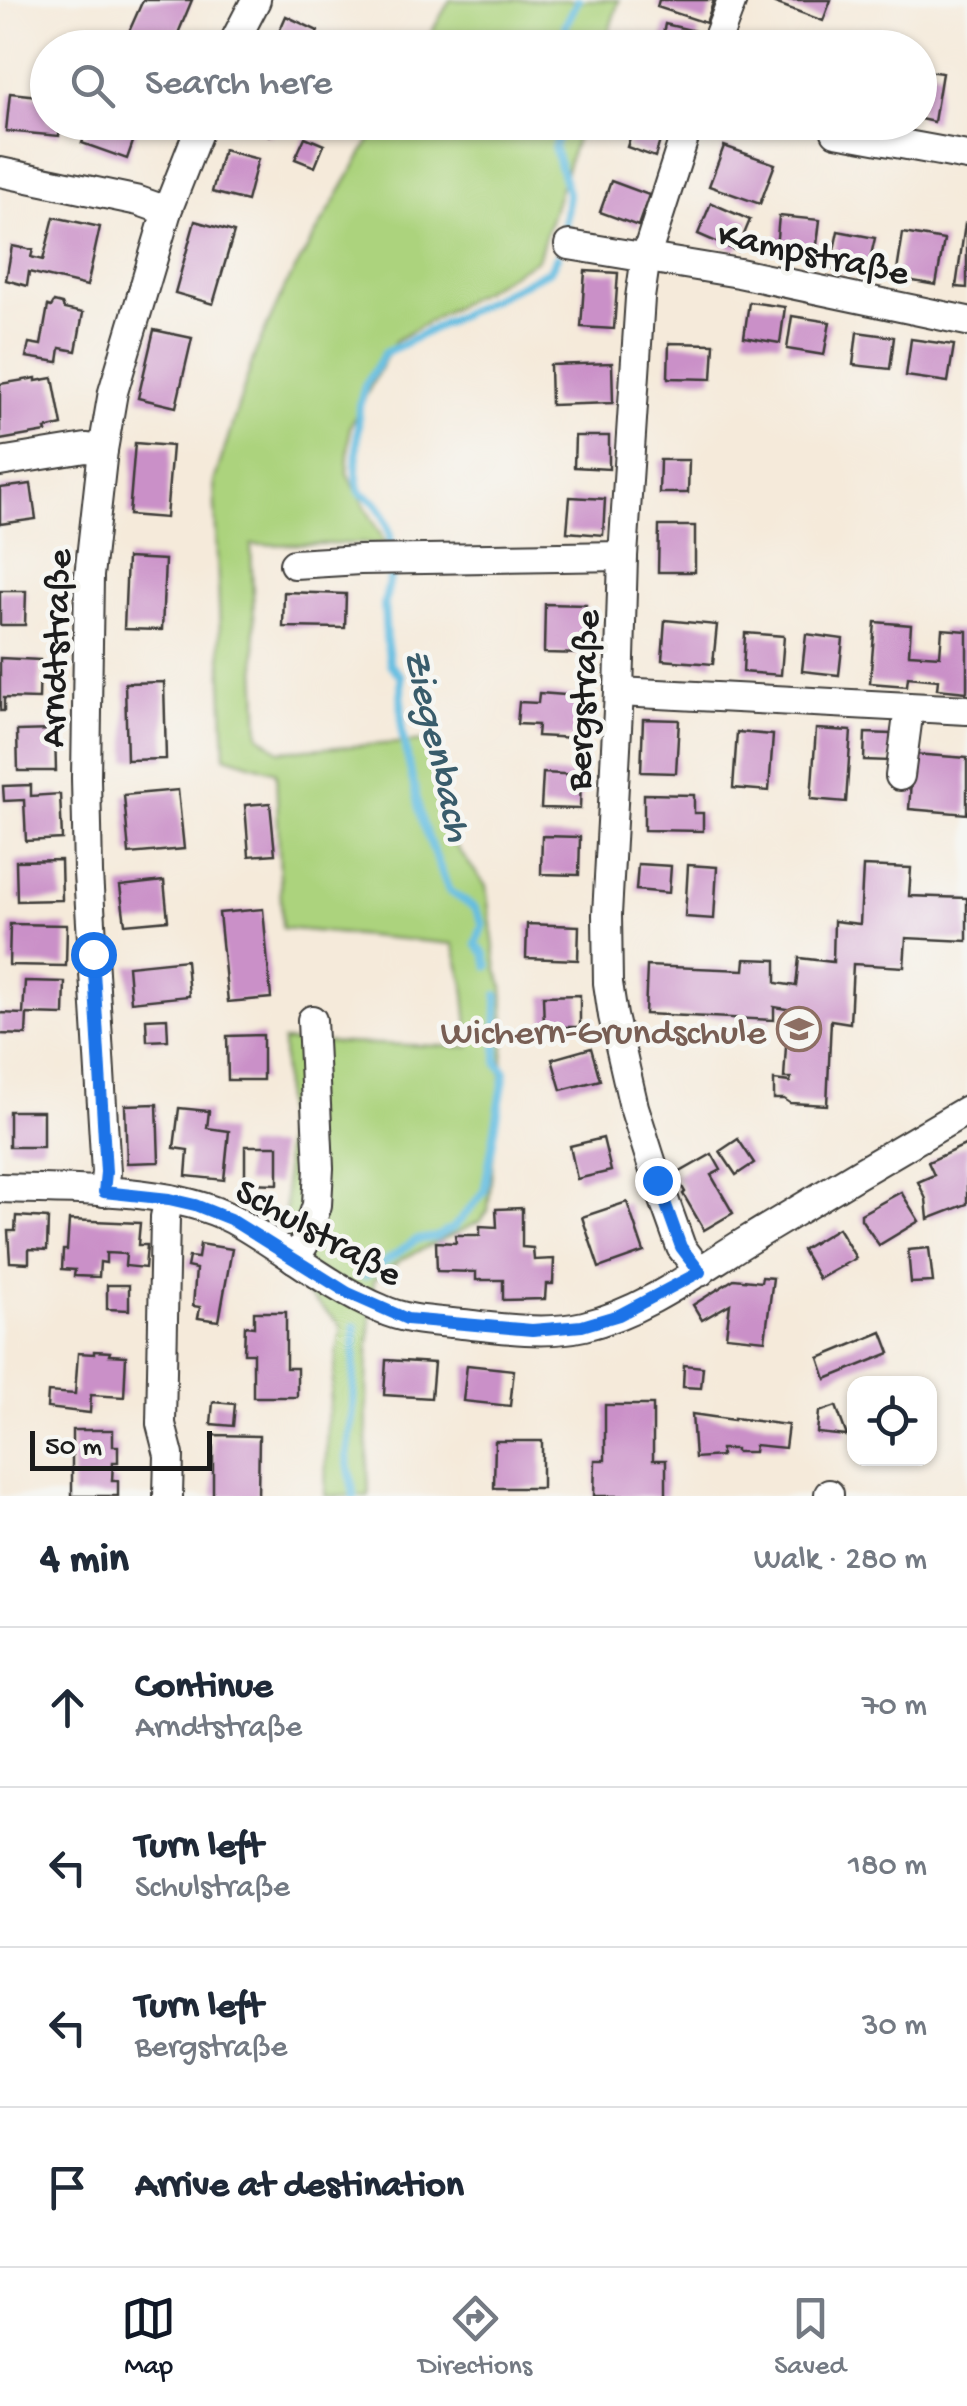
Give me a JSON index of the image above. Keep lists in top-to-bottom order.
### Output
{
  "streets": {
    "street": [
      "Kampstraße",
      "Arndtstraße",
      "Bergstraße",
      "Schulstraße"
    ]
  },
  "crossings": [
    ["Kampstraße", "Bergstraße"],
    ["Arndtstraße", "Schulstraße"],
    ["Bergstraße", "Schulstraße"]
  ],
  "water": ["Ziegenbach"],
  "places": {
    "school or university": ["Wichern-Grundschule"]
  },
  "scale_bar": "50 m",
  "page": {
    "search": "Search here",
    "scale": "50 m",
    "heading": ["4 min", "Walk · 280 m"],
    "list": [
      ["Continue", "Arndtstraße", "70 m"],
      ["Turn left", "Schulstraße", "180 m"],
      ["Turn left", "Bergstraße", "30 m"],
      "Arrive at destination"
    ],
    "nav": ["Map", "Directions", "Saved"]
  }
}
